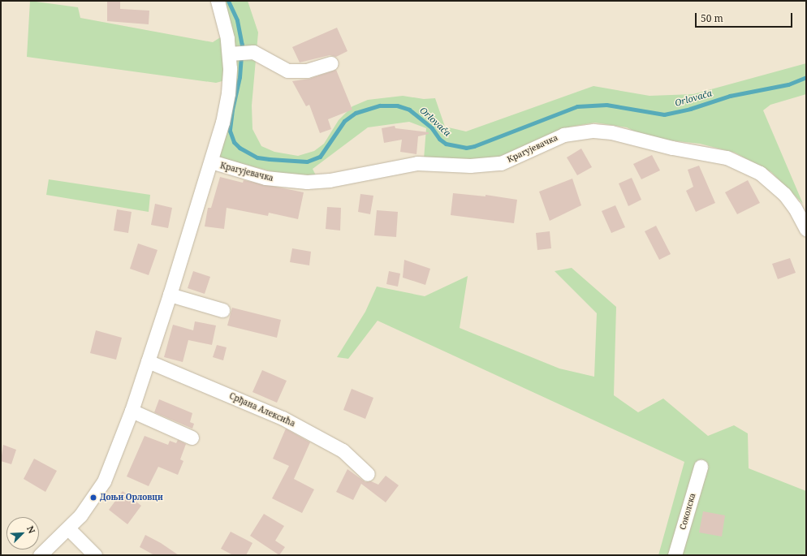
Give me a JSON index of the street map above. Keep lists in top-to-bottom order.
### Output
{
  "streets": {
    "street": ["Крагујевачка", "Срђана Алексића", "Соколска"]
  },
  "water": ["Orlovača"],
  "places": ["Доњи Орловци"],
  "scale_bar": "50 m",
  "north": "top right"
}
